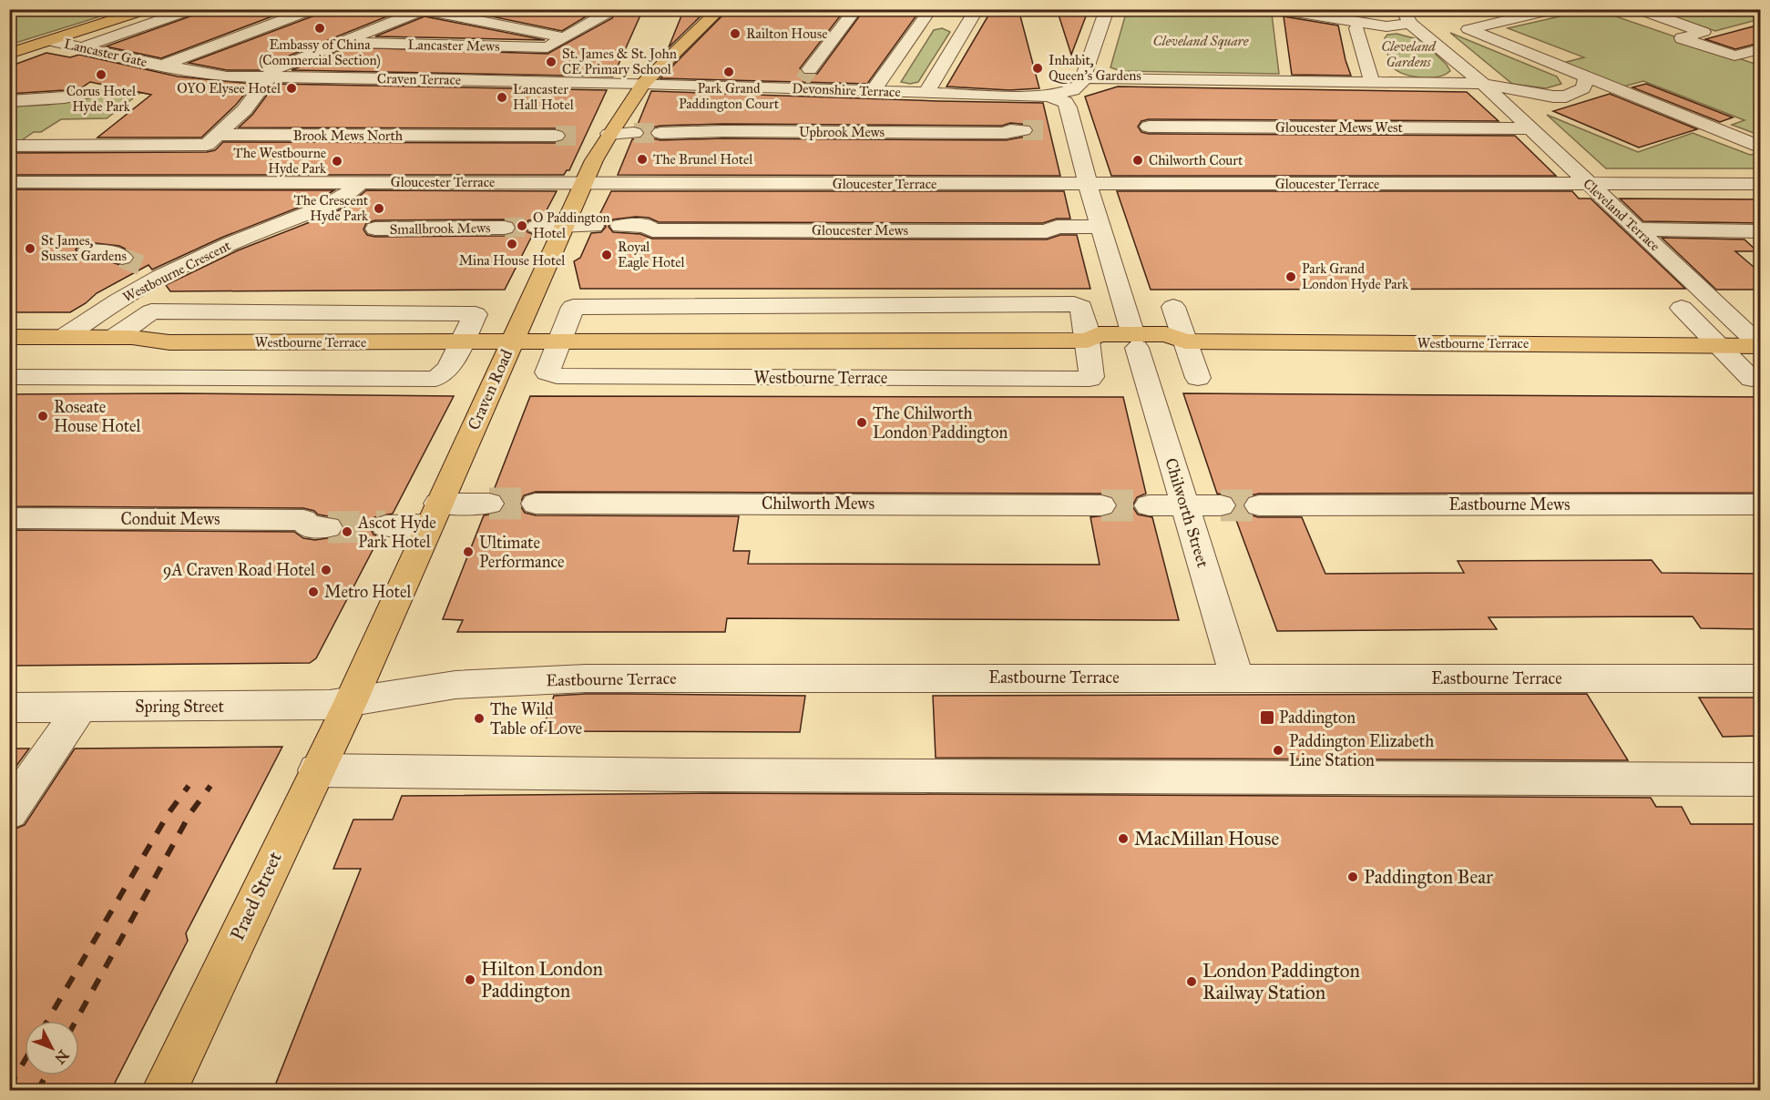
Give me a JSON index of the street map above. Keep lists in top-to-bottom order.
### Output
{
  "streets": {
    "main road": ["Westbourne Terrace", "Craven Road", "Praed Street"],
    "street": [
      "Lancaster Mews",
      "Lancaster Gate",
      "Craven Terrace",
      "Devonshire Terrace",
      "Gloucester Mews West",
      "Upbrook Mews",
      "Brook Mews North",
      "Gloucester Terrace",
      "Cleveland Terrace",
      "Smallbrook Mews",
      "Gloucester Mews",
      "Westbourne Crescent",
      "Chilworth Mews",
      "Eastbourne Mews",
      "Chilworth Street",
      "Conduit Mews",
      "Eastbourne Terrace",
      "Spring Street"
    ]
  },
  "crossings": [
    ["Lancaster Mews", "Craven Terrace"],
    ["Lancaster Gate", "Craven Terrace"],
    ["Craven Terrace", "Devonshire Terrace"],
    ["Craven Terrace", "Craven Road"],
    ["Devonshire Terrace", "Craven Road"],
    ["Devonshire Terrace", "Chilworth Street"],
    ["Gloucester Mews West", "Cleveland Terrace"],
    ["Gloucester Terrace", "Cleveland Terrace"],
    ["Gloucester Terrace", "Westbourne Crescent"],
    ["Gloucester Terrace", "Craven Road"],
    ["Gloucester Terrace", "Chilworth Street"],
    ["Cleveland Terrace", "Westbourne Terrace"],
    ["Gloucester Mews", "Chilworth Street"],
    ["Westbourne Terrace", "Craven Road"],
    ["Westbourne Terrace", "Chilworth Street"],
    ["Craven Road", "Eastbourne Terrace"],
    ["Craven Road", "Spring Street"],
    ["Craven Road", "Praed Street"],
    ["Chilworth Street", "Eastbourne Terrace"],
    ["Eastbourne Terrace", "Spring Street"],
    ["Eastbourne Terrace", "Praed Street"],
    ["Spring Street", "Praed Street"]
  ],
  "parks": ["Cleveland Square", "Cleveland Gardens"],
  "places": {
    "other": [
      "Embassy of China (Commercial Section)",
      "Railton House",
      "St. James & St. John CE Primary School",
      "Inhabit, Queen's Gardens",
      "Park Grand Paddington Court",
      "Corus Hotel Hyde Park",
      "OYO Elysee Hotel",
      "Lancaster Hall Hotel",
      "The Brunel Hotel",
      "Chilworth Court",
      "The Westbourne Hyde Park",
      "The Crescent Hyde Park",
      "O Paddington Hotel",
      "Mina House Hotel",
      "St James, Sussex Gardens",
      "Royal Eagle Hotel",
      "Park Grand London Hyde Park",
      "Roseate House Hotel",
      "The Chilworth London Paddington",
      "Ascot Hyde Park Hotel",
      "Ultimate Performance",
      "9A Craven Road Hotel",
      "Metro Hotel",
      "The Wild Table of Love",
      "Paddington Elizabeth Line Station",
      "MacMillan House",
      "Paddington Bear",
      "Hilton London Paddington",
      "London Paddington Railway Station"
    ],
    "transit": ["Paddington"]
  },
  "north": "bottom right"
}
